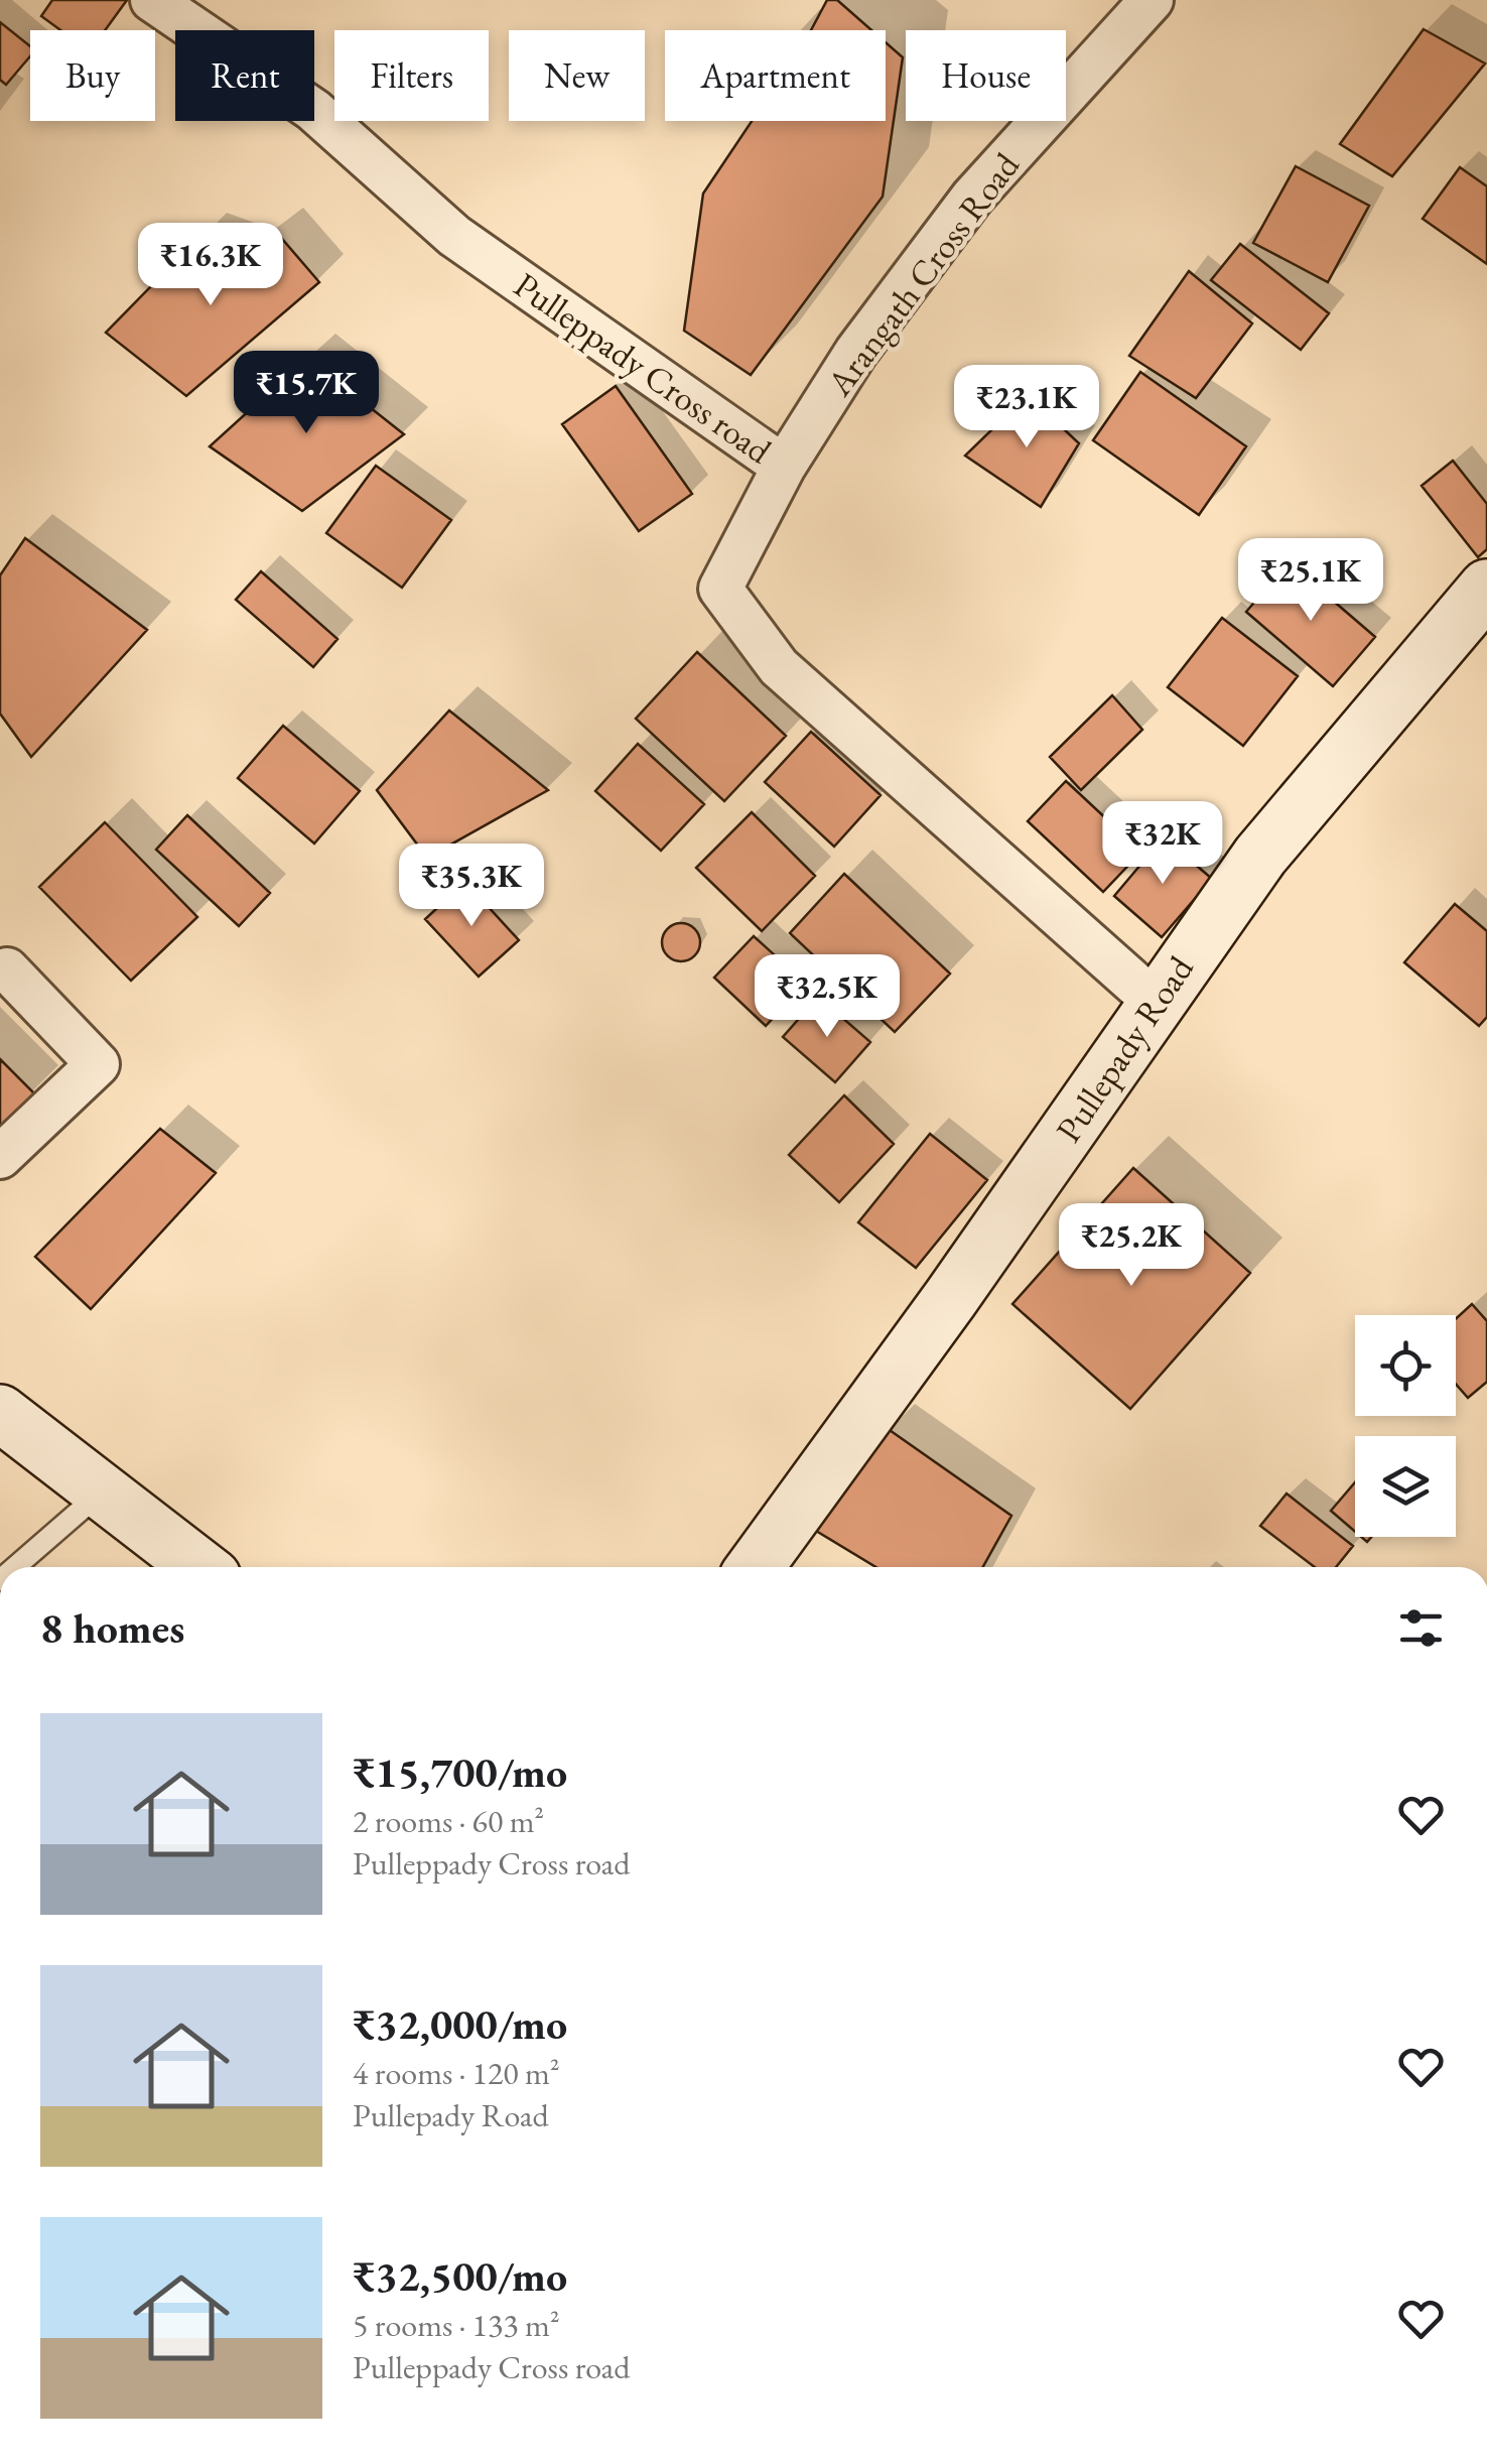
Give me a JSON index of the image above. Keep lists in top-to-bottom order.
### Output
{
  "streets": {
    "street": ["Arangath Cross Road", "Pulleppady Cross road", "Pullepady Road"]
  },
  "crossings": [
    ["Arangath Cross Road", "Pulleppady Cross road"],
    ["Pulleppady Cross road", "Pullepady Road"]
  ],
  "page": {
    "chip": [
      "Buy",
      "Rent",
      "Filters",
      "New",
      "Apartment",
      "House"
    ],
    "price": [
      "₹16.3K",
      "₹15.7K",
      "₹23.1K",
      "₹25.1K",
      "₹32K",
      "₹35.3K",
      "₹32.5K",
      "₹25.2K"
    ],
    "heading": "8 homes",
    "list": [
      {
        "name": "₹15,700/mo",
        "note": "2 rooms · 60 m² · Pulleppady Cross road"
      },
      {
        "name": "₹32,000/mo",
        "note": "4 rooms · 120 m² · Pullepady Road"
      },
      {
        "name": "₹32,500/mo",
        "note": "5 rooms · 133 m² · Pulleppady Cross road"
      }
    ]
  }
}
